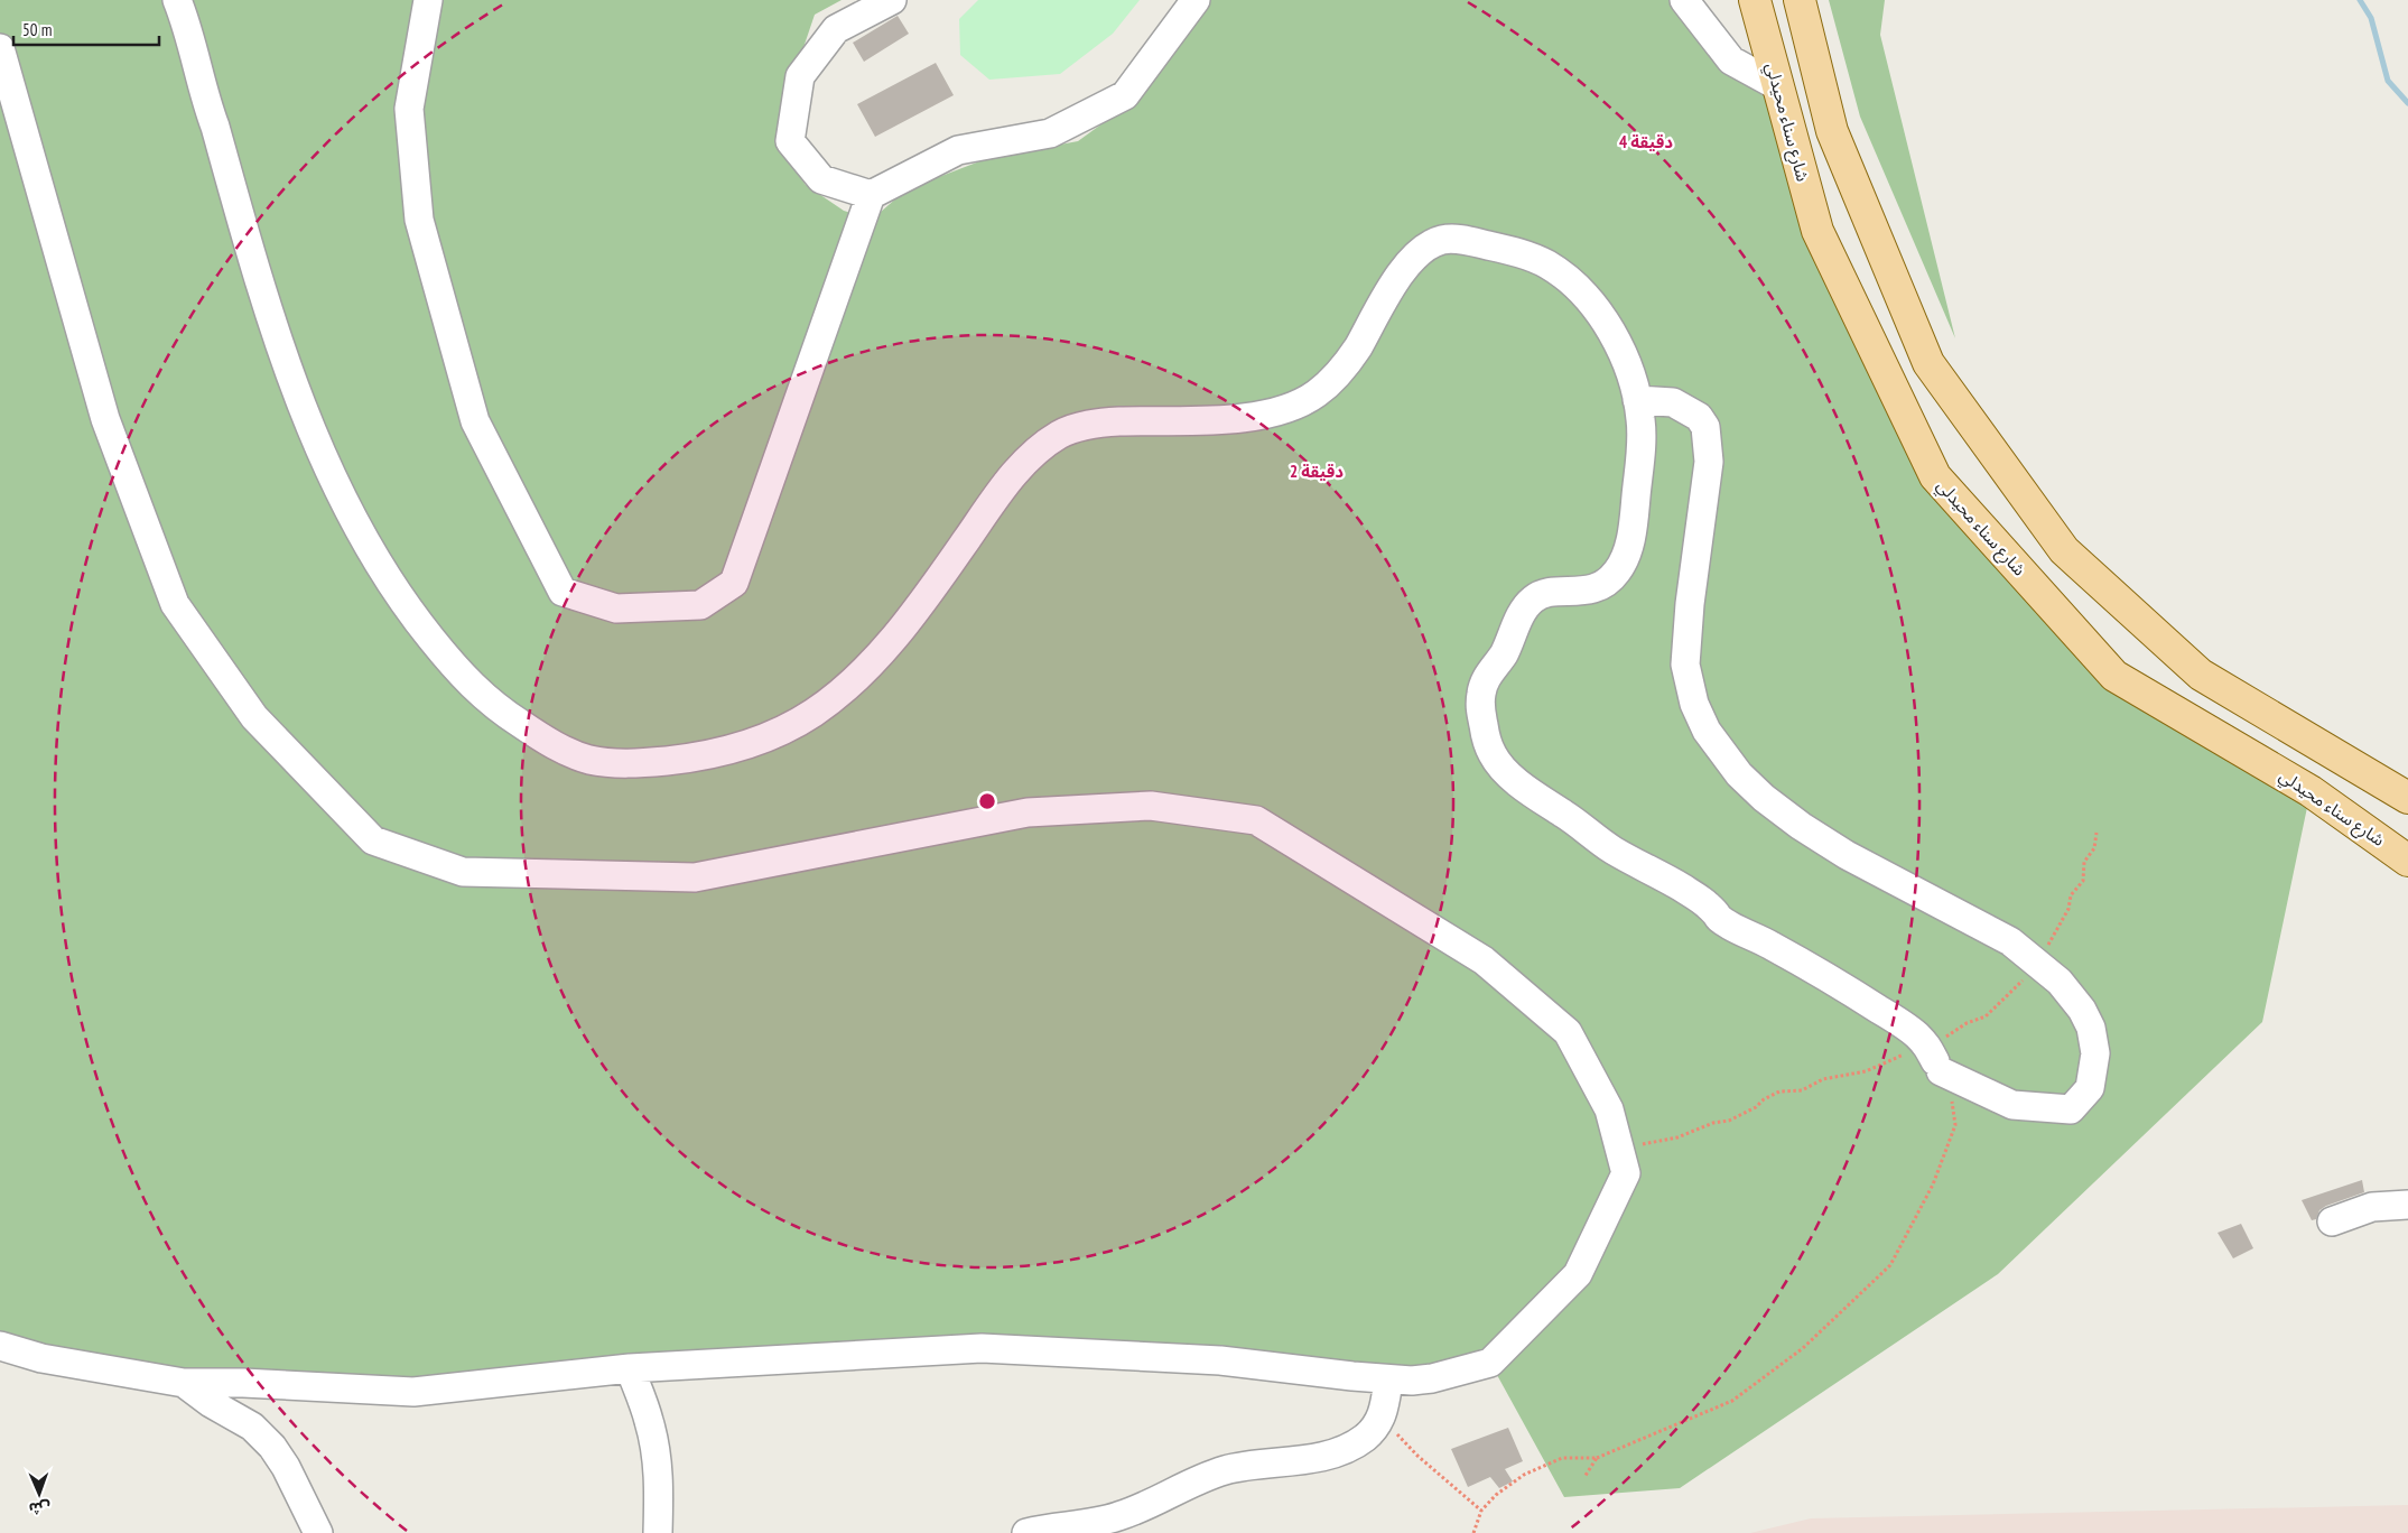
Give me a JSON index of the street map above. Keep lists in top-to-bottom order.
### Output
{
  "streets": {
    "main road": ["شارع سناء محيدلي"]
  },
  "scale_bar": "50 m",
  "north": "bottom",
  "rings": ["4 دقيقة", "2 دقيقة"]
}
